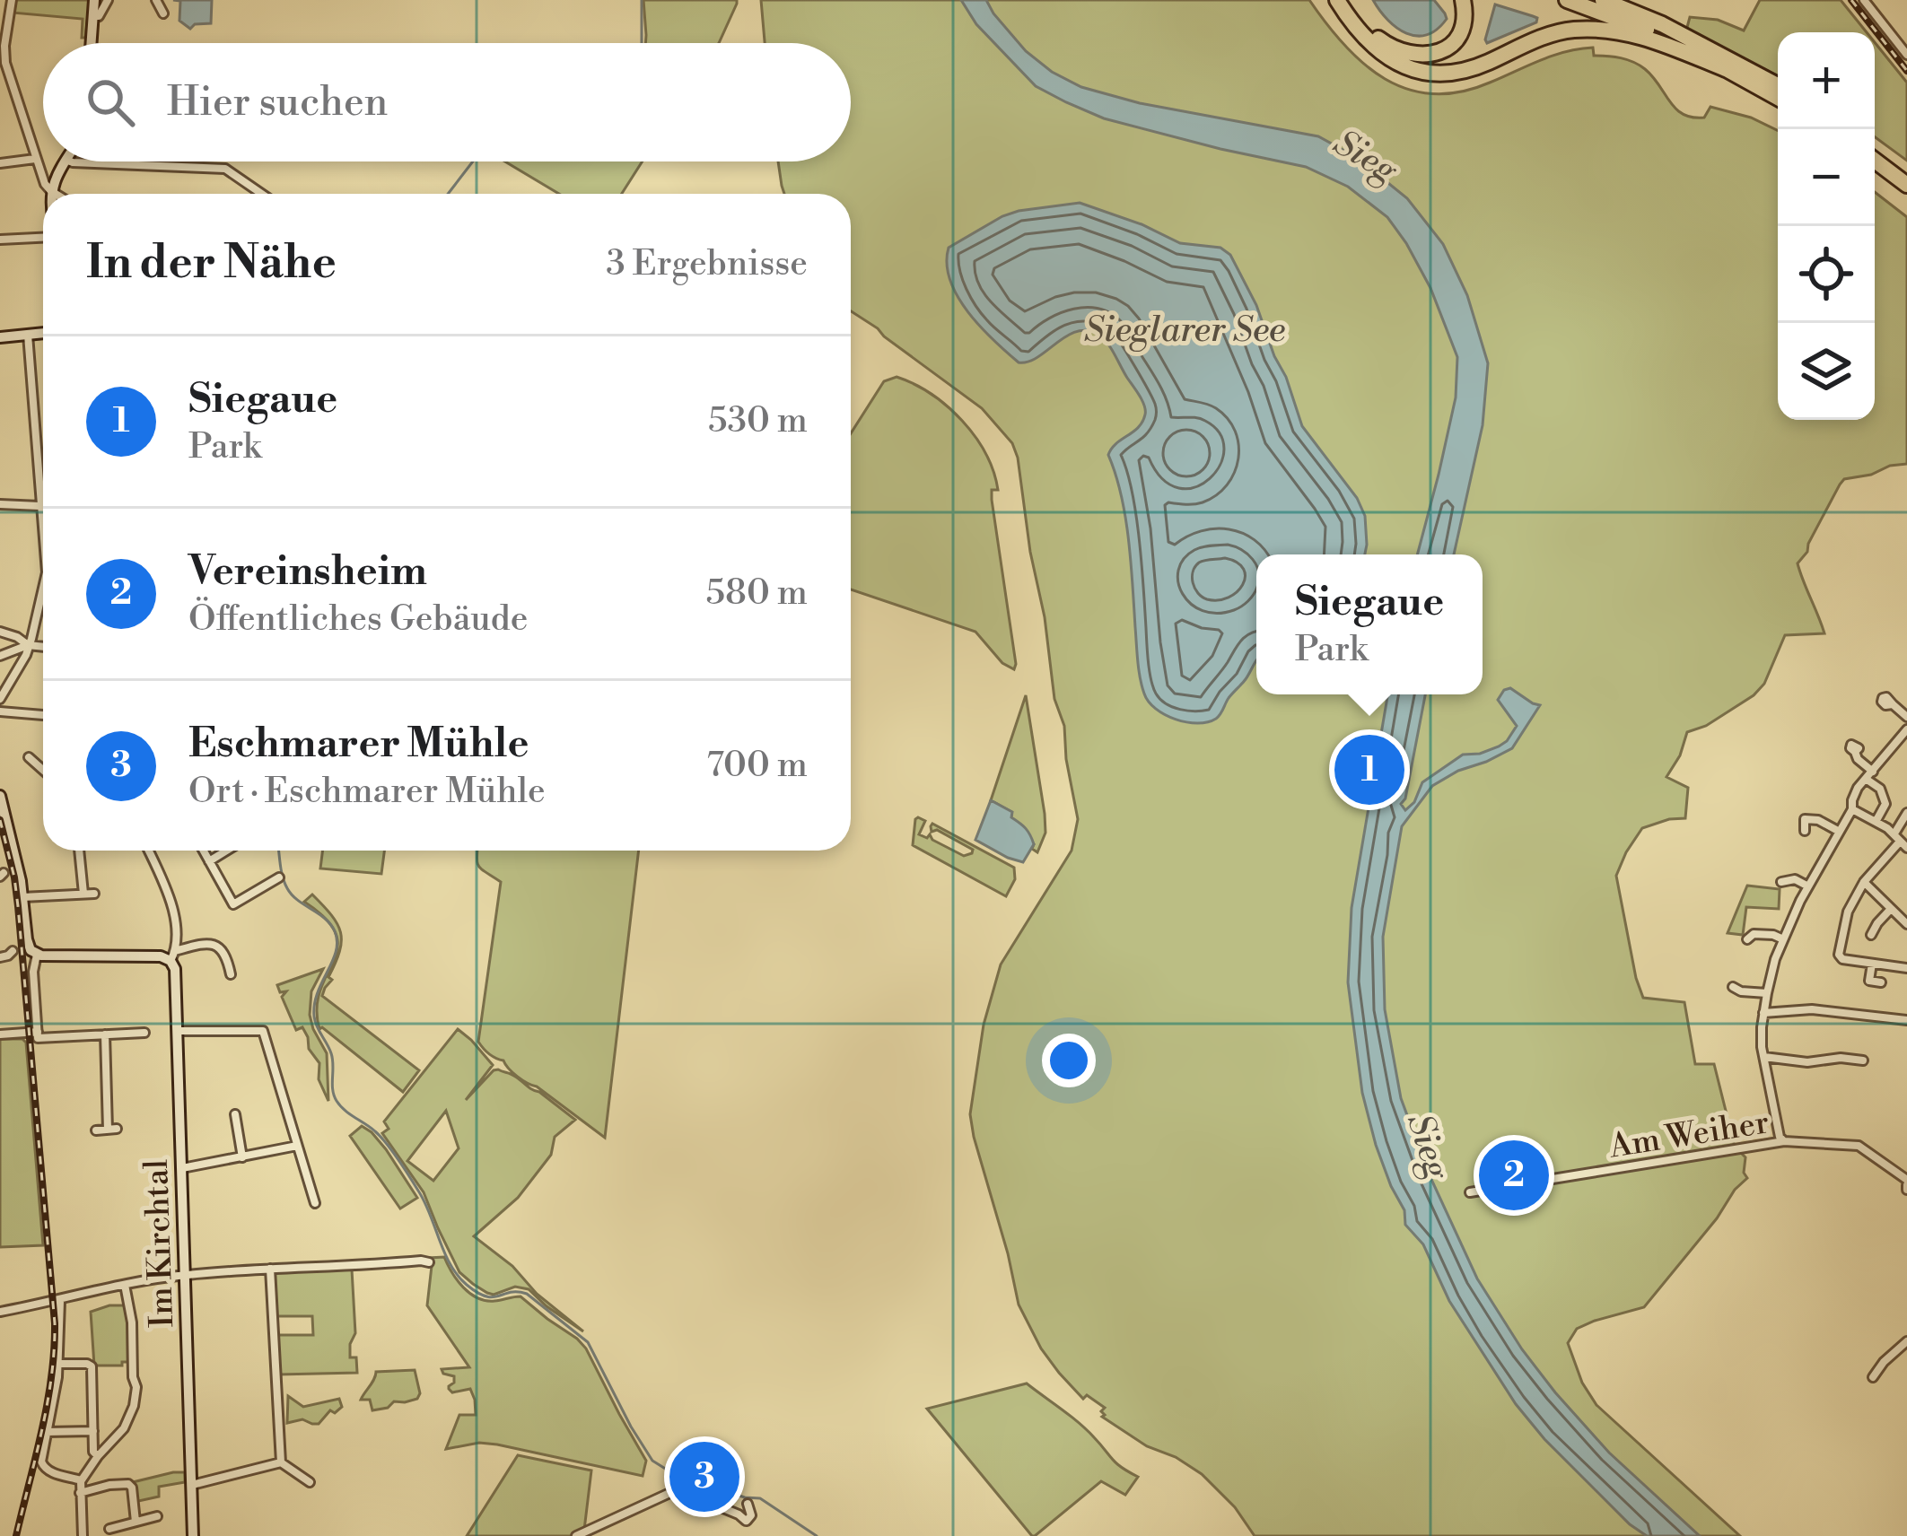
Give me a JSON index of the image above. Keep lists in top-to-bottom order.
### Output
{
  "streets": {
    "street": ["Am Weiher", "Im Kirchtal"]
  },
  "water": ["Sieg", "Sieglarer See"],
  "page": {
    "map_buttons": ["+", "−"],
    "search": "Hier suchen",
    "heading": ["In der Nähe", "3 Ergebnisse"],
    "list": [
      {
        "mark": "1",
        "name": "Siegaue",
        "note": "Park",
        "value": "530 m"
      },
      {
        "mark": "2",
        "name": "Vereinsheim",
        "note": "Öffentliches Gebäude",
        "value": "580 m"
      },
      {
        "mark": "3",
        "name": "Eschmarer Mühle",
        "note": "Ort · Eschmarer Mühle",
        "value": "700 m"
      }
    ],
    "popup": ["Siegaue", "Park"],
    "pins": ["1", "2", "3"]
  }
}
